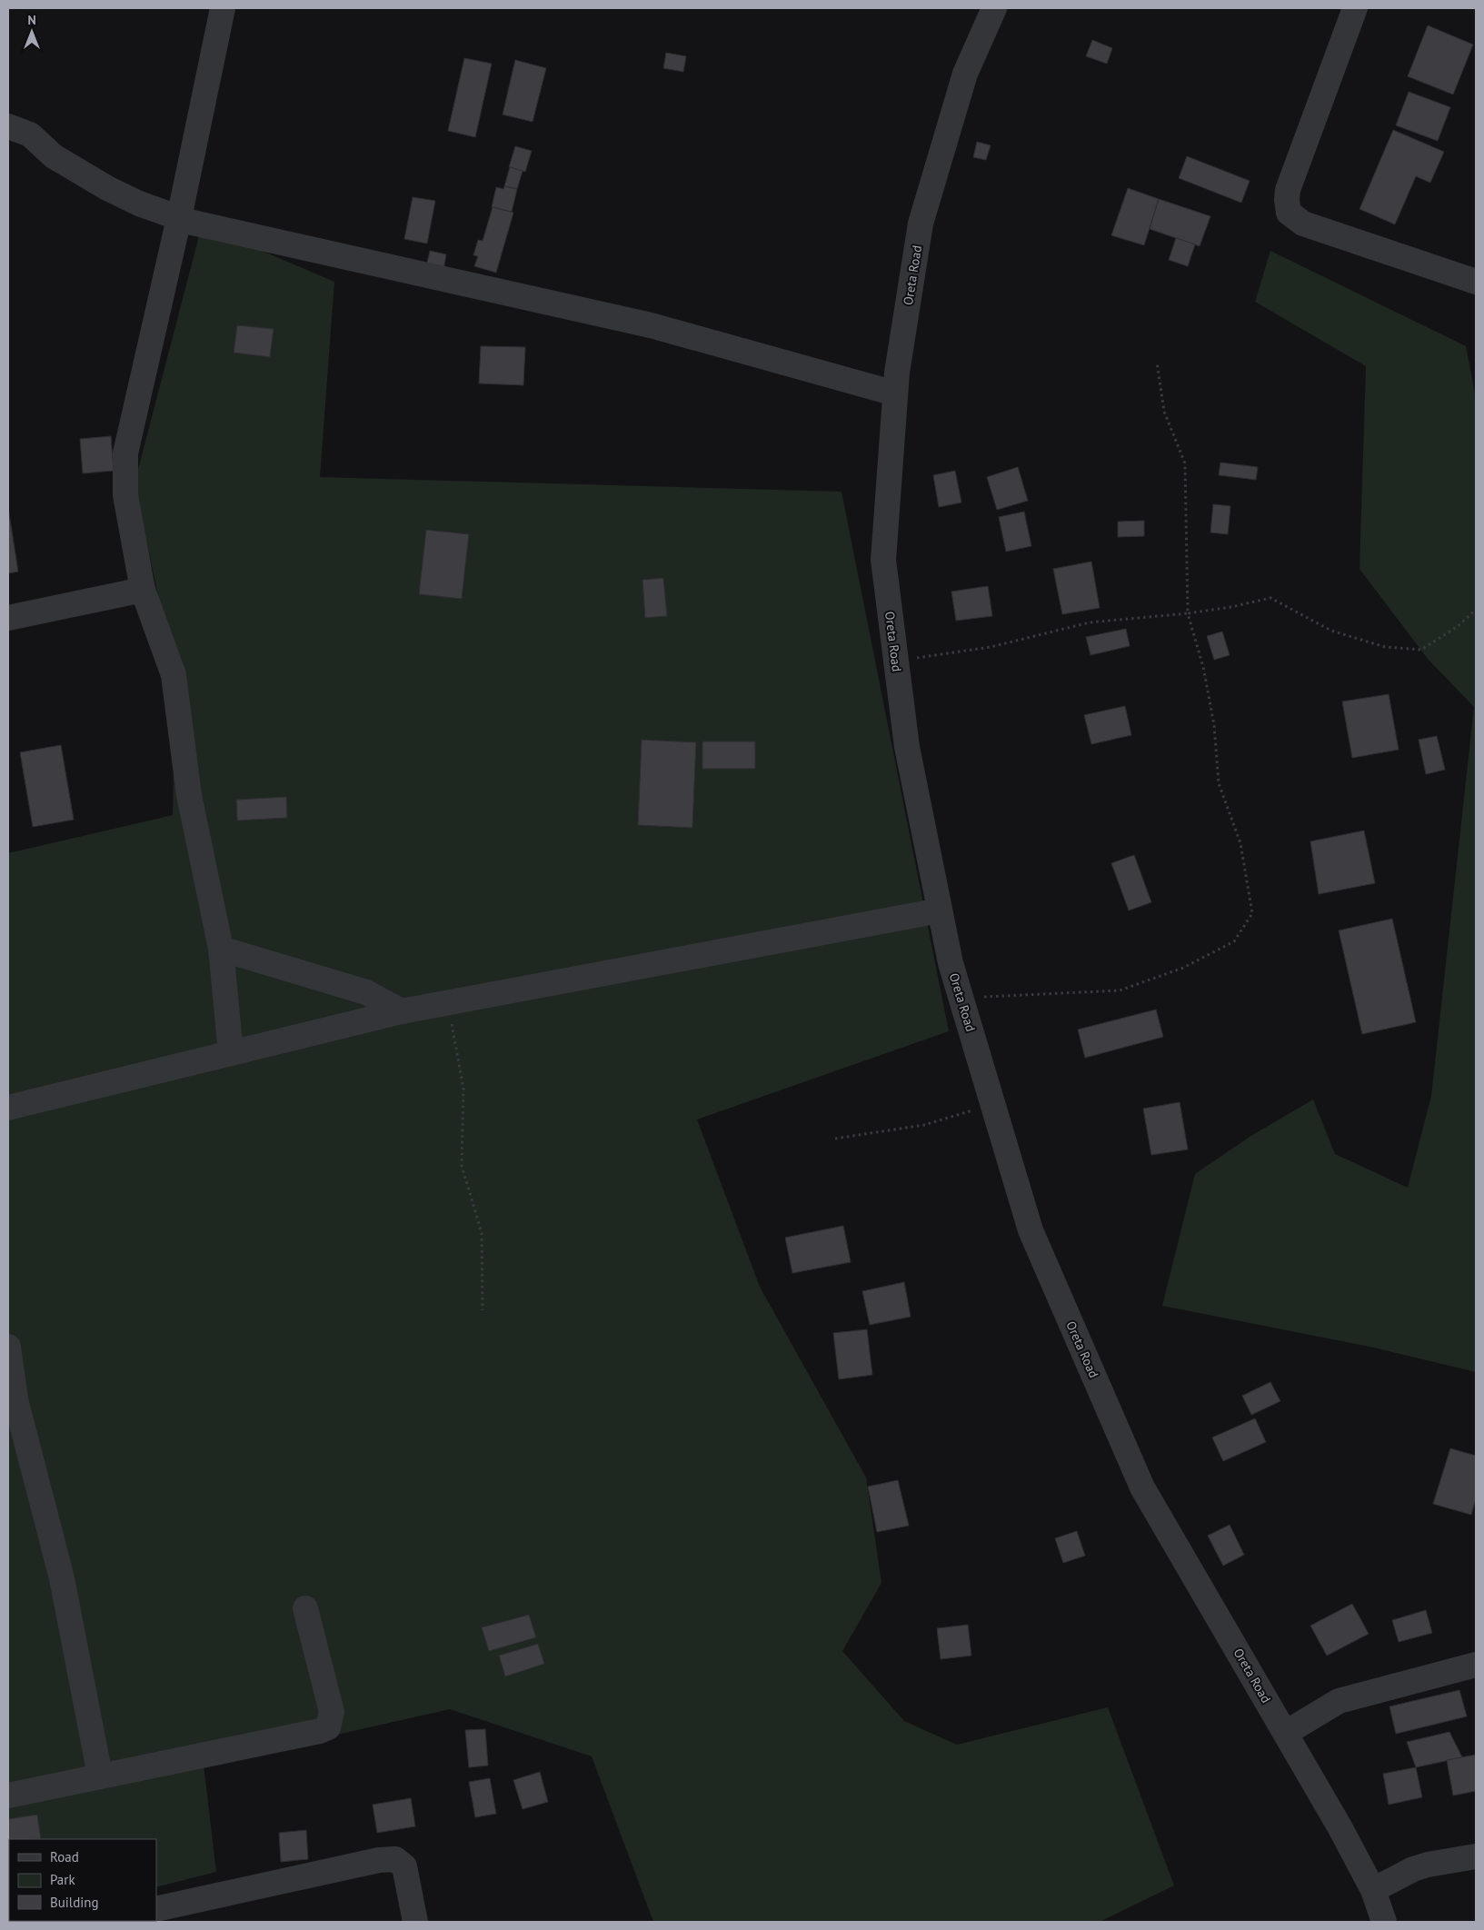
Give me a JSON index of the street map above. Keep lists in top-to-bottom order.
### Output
{
  "streets": {
    "street": ["Oreta Road"]
  },
  "legend": ["Road", "Park", "Building"],
  "north": "top"
}
